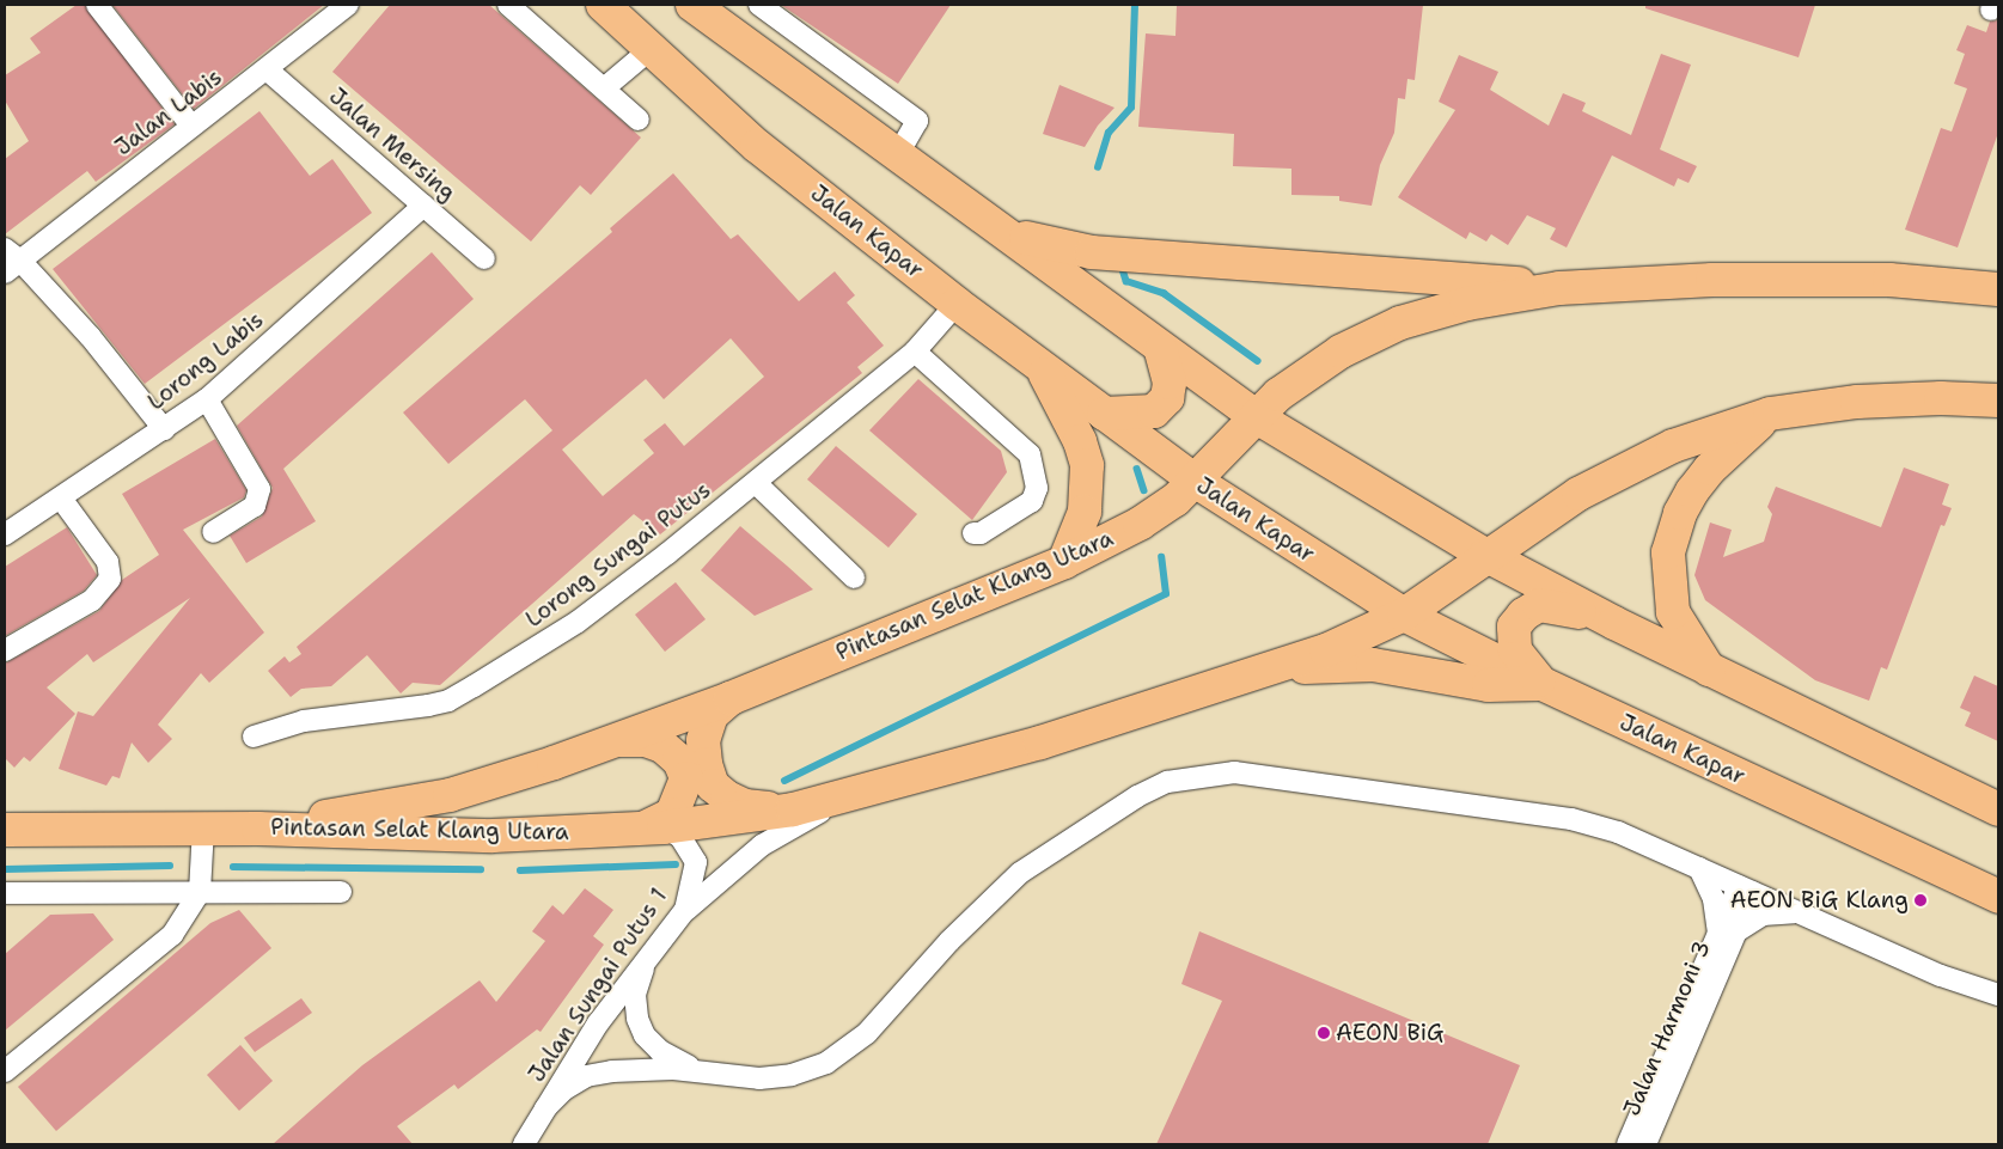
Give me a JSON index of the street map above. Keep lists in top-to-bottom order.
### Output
{
  "streets": {
    "highway": ["Jalan Kapar", "Pintasan Selat Klang Utara"],
    "street": [
      "Jalan Labis",
      "Jalan Mersing",
      "Lorong Labis",
      "Lorong Sungai Putus",
      "Jalan Sungai Putus 1",
      "Jalan Harmoni 3"
    ]
  },
  "crossings": [
    ["Jalan Labis", "Jalan Mersing"],
    ["Jalan Mersing", "Lorong Labis"],
    ["Jalan Kapar", "Lorong Sungai Putus"],
    ["Jalan Kapar", "Pintasan Selat Klang Utara"],
    ["Pintasan Selat Klang Utara", "Jalan Sungai Putus 1"]
  ],
  "places": ["AEON BiG Klang", "AEON BiG"]
}
